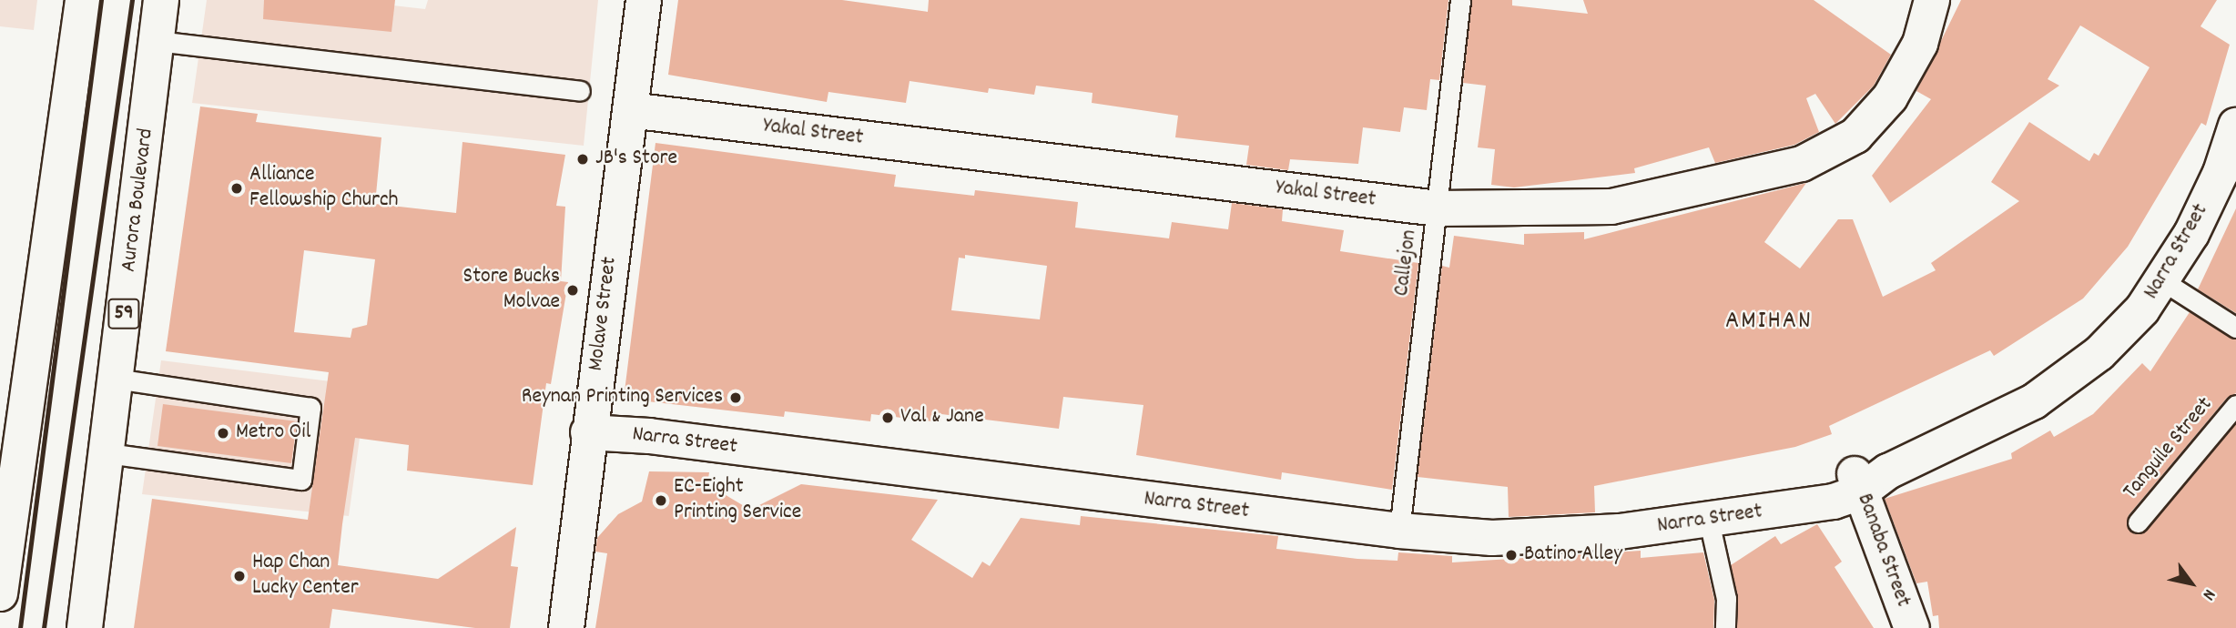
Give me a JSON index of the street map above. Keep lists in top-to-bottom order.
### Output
{
  "streets": {
    "street": [
      "Yakal Street",
      "Aurora Boulevard",
      "Narra Street",
      "59",
      "Molave Street",
      "Banaba Street"
    ],
    "lane": ["Callejon", "Tanguile Street"]
  },
  "crossings": [
    ["Yakal Street", "Callejon"],
    ["Yakal Street", "Molave Street"],
    ["Narra Street", "Callejon"],
    ["Narra Street", "Molave Street"],
    ["Narra Street", "Banaba Street"]
  ],
  "districts": ["AMIHAN"],
  "places": [
    "JB's Store",
    "Alliance Fellowship Church",
    "Store Bucks Molvae",
    "Reynan Printing Services",
    "Val & Jane",
    "Metro Oil",
    "EC-Eight Printing Service",
    "Batino Alley",
    "Hap Chan Lucky Center"
  ],
  "north": "bottom right"
}
